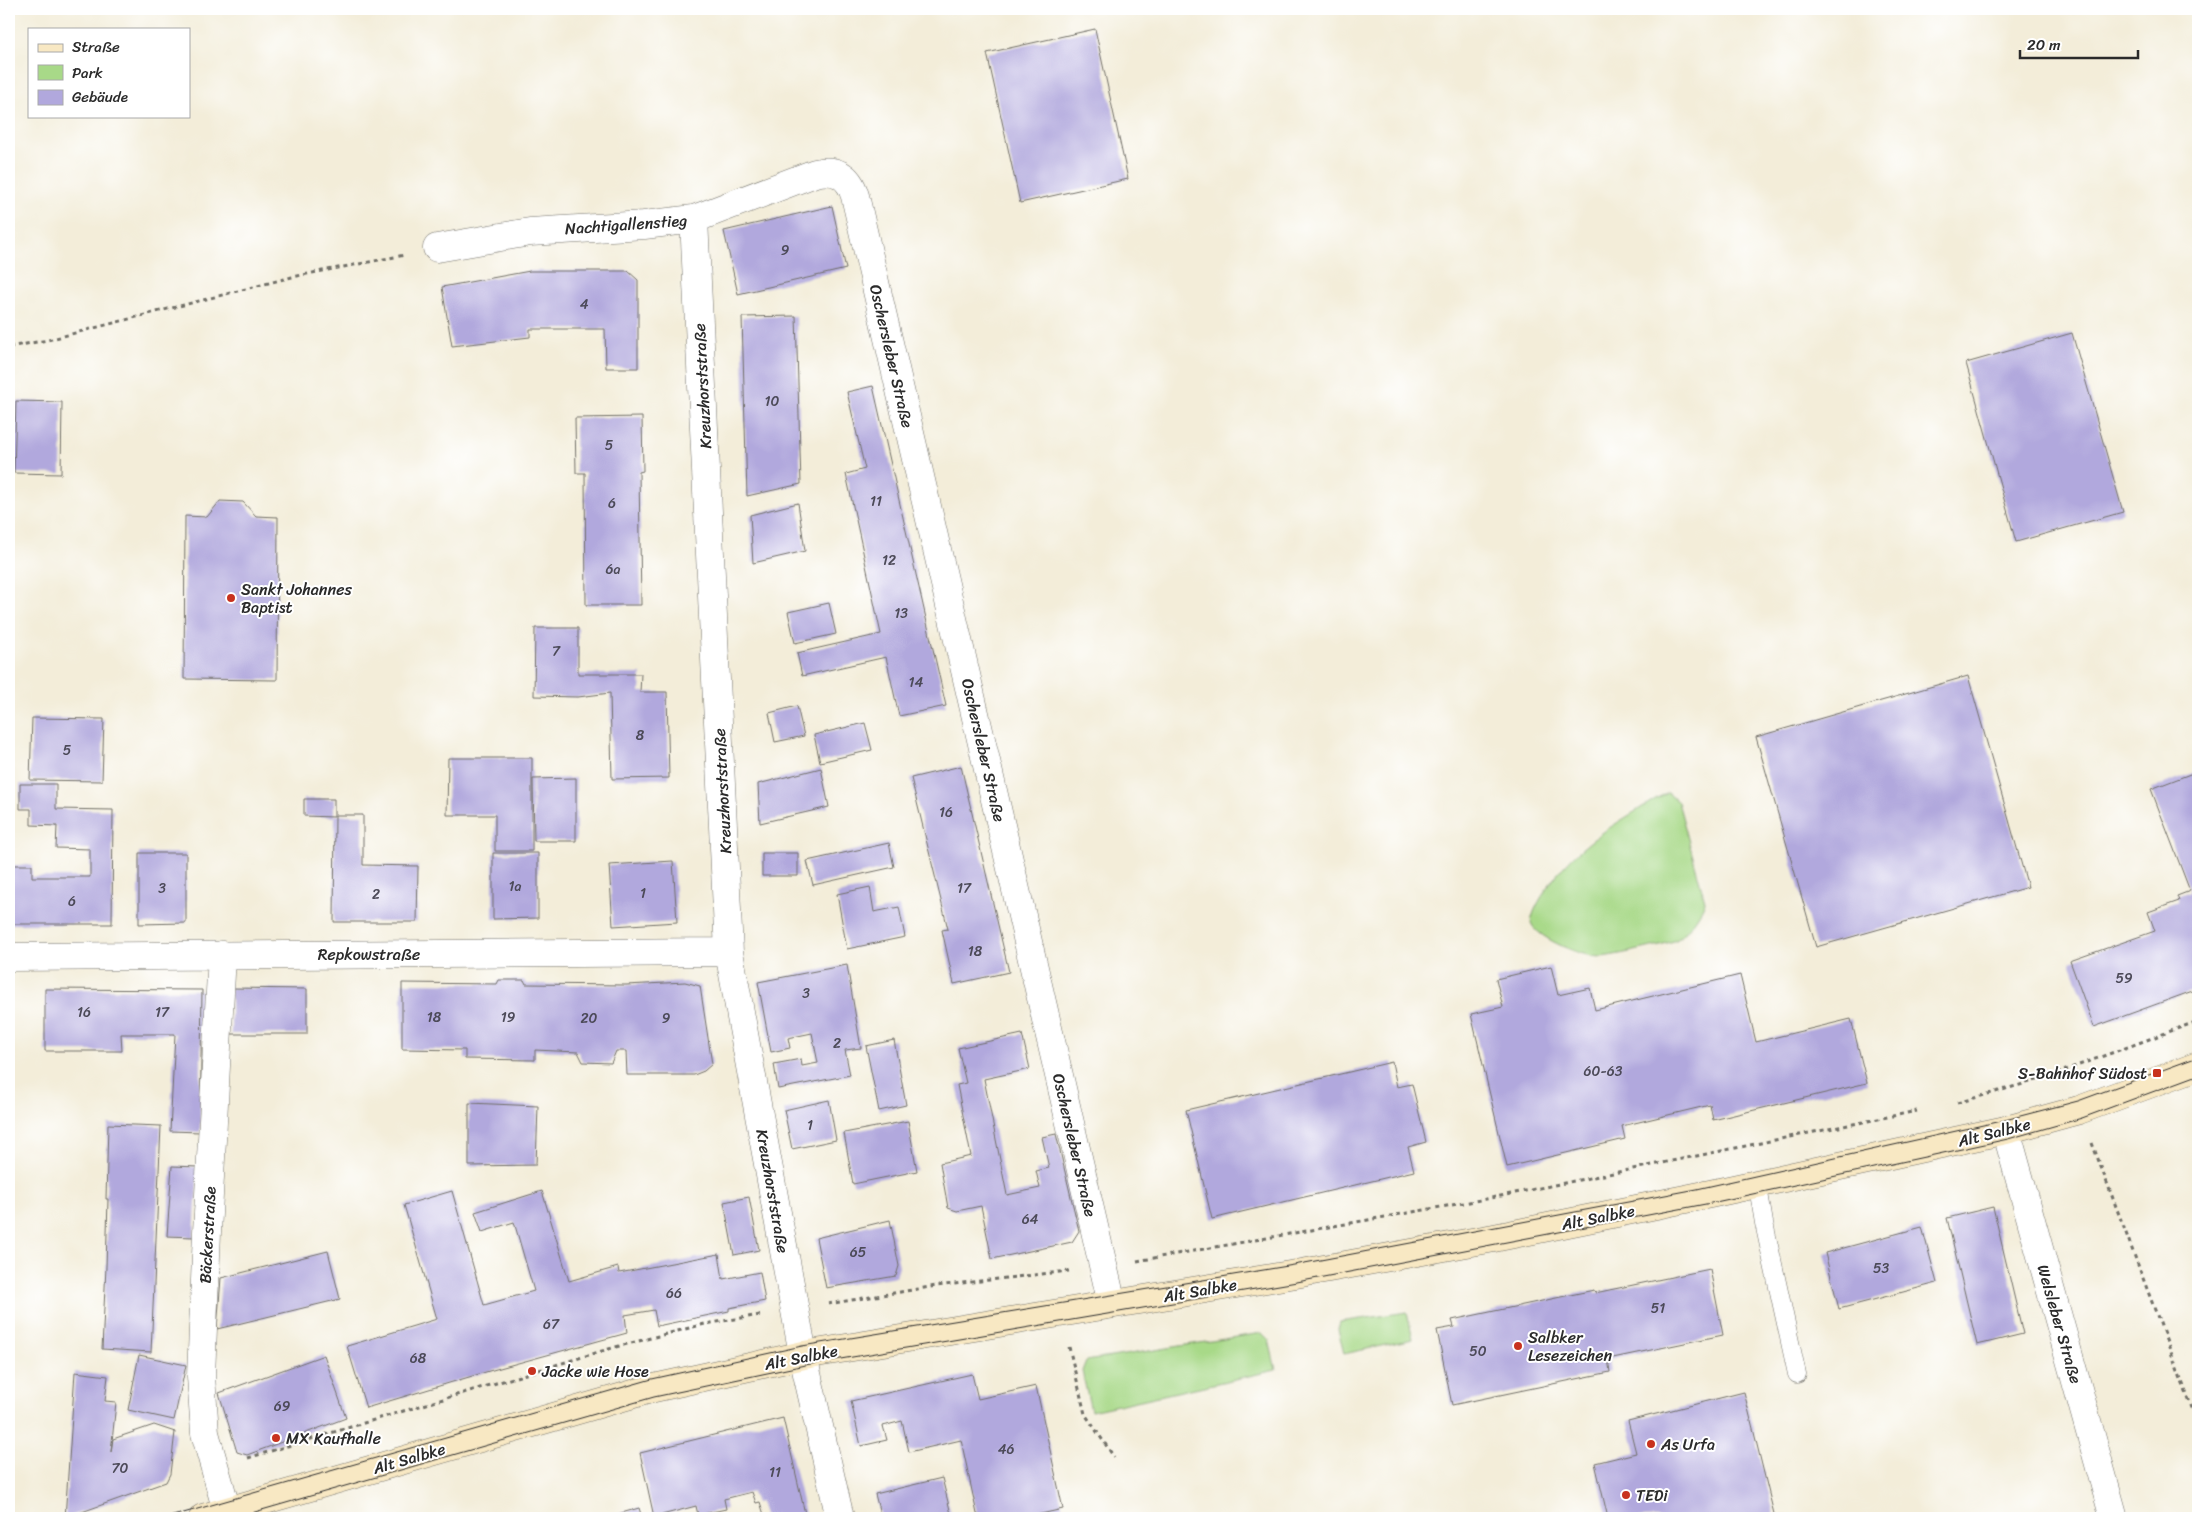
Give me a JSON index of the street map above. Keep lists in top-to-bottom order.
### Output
{
  "streets": {
    "main road": ["Alt Salbke"],
    "street": [
      "Nachtigallenstieg",
      "Oschersleber Straße",
      "Kreuzhorststraße",
      "Repkowstraße",
      "Bäckerstraße",
      "Welsleber Straße"
    ]
  },
  "crossings": [
    ["Nachtigallenstieg", "Oschersleber Straße"],
    ["Nachtigallenstieg", "Kreuzhorststraße"],
    ["Oschersleber Straße", "Alt Salbke"],
    ["Kreuzhorststraße", "Repkowstraße"],
    ["Kreuzhorststraße", "Alt Salbke"],
    ["Repkowstraße", "Bäckerstraße"],
    ["Alt Salbke", "Bäckerstraße"],
    ["Alt Salbke", "Welsleber Straße"]
  ],
  "places": {
    "other": [
      "Sankt Johannes Baptist",
      "Salbker Lesezeichen",
      "Jacke wie Hose",
      "MX Kaufhalle",
      "As Urfa",
      "TEDi"
    ],
    "transit": ["S-Bahnhof Südost"]
  },
  "house_numbers": [
    "9",
    "4",
    "10",
    "5",
    "11",
    "6",
    "12",
    "6a",
    "13",
    "7",
    "14",
    "8",
    "5",
    "16",
    "1a",
    "3",
    "17",
    "1",
    "2",
    "6",
    "18",
    "59",
    "3",
    "16",
    "17",
    "18",
    "19",
    "20",
    "9",
    "2",
    "60-63",
    "1",
    "64",
    "65",
    "53",
    "66",
    "51",
    "67",
    "50",
    "68",
    "69",
    "46",
    "70",
    "11"
  ],
  "legend": ["Straße", "Park", "Gebäude"],
  "scale_bar": "20 m"
}
